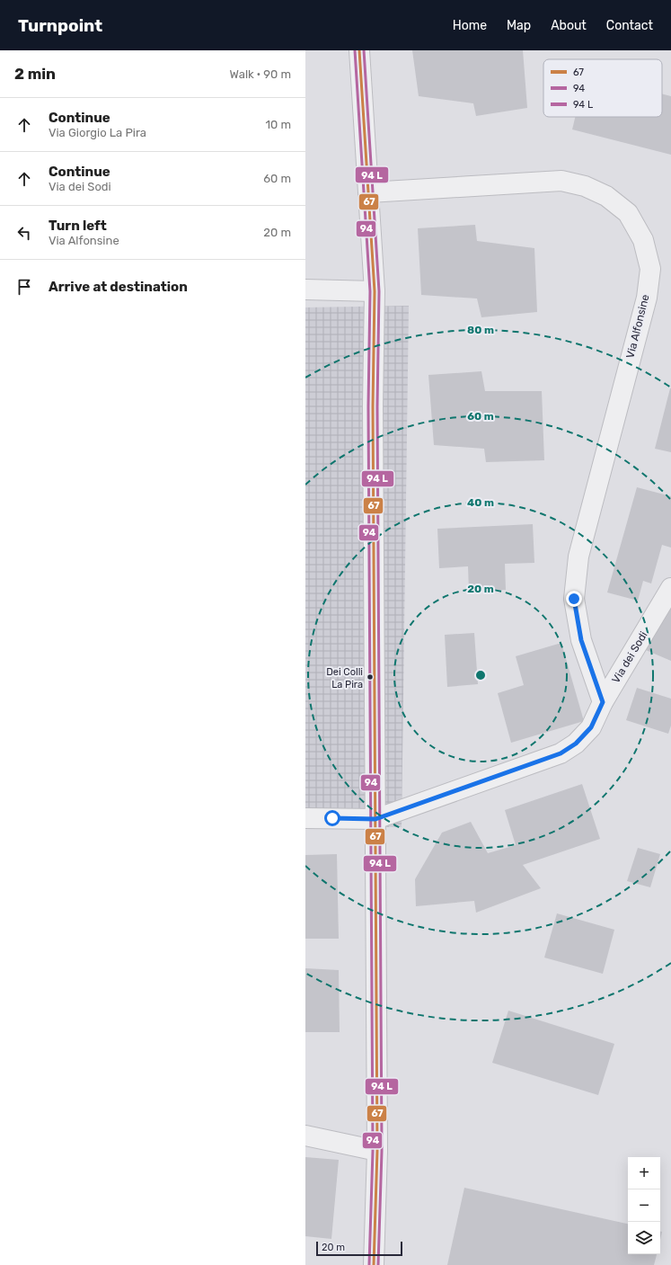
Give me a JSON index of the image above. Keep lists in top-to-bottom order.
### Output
{
  "streets": {
    "street": ["Via Alfonsine", "Via dei Sodi"]
  },
  "crossings": [
    ["Via Alfonsine", "Via dei Sodi"]
  ],
  "places": ["Dei Colli La Pira"],
  "lines": ["transit line 67", "transit line 94"],
  "legend": ["67", "94", "94 L"],
  "scale_bar": "20 m",
  "page": {
    "header": "Turnpoint",
    "nav": [
      "Home",
      "Map",
      "About",
      "Contact"
    ],
    "heading": ["2 min", "Walk · 90 m"],
    "list": [
      ["Continue", "Via Giorgio La Pira", "10 m"],
      ["Continue", "Via dei Sodi", "60 m"],
      ["Turn left", "Via Alfonsine", "20 m"],
      "Arrive at destination"
    ],
    "map_buttons": ["+", "−"],
    "scale": "20 m"
  },
  "rings": [
    "80 m",
    "60 m",
    "40 m",
    "20 m"
  ]
}
